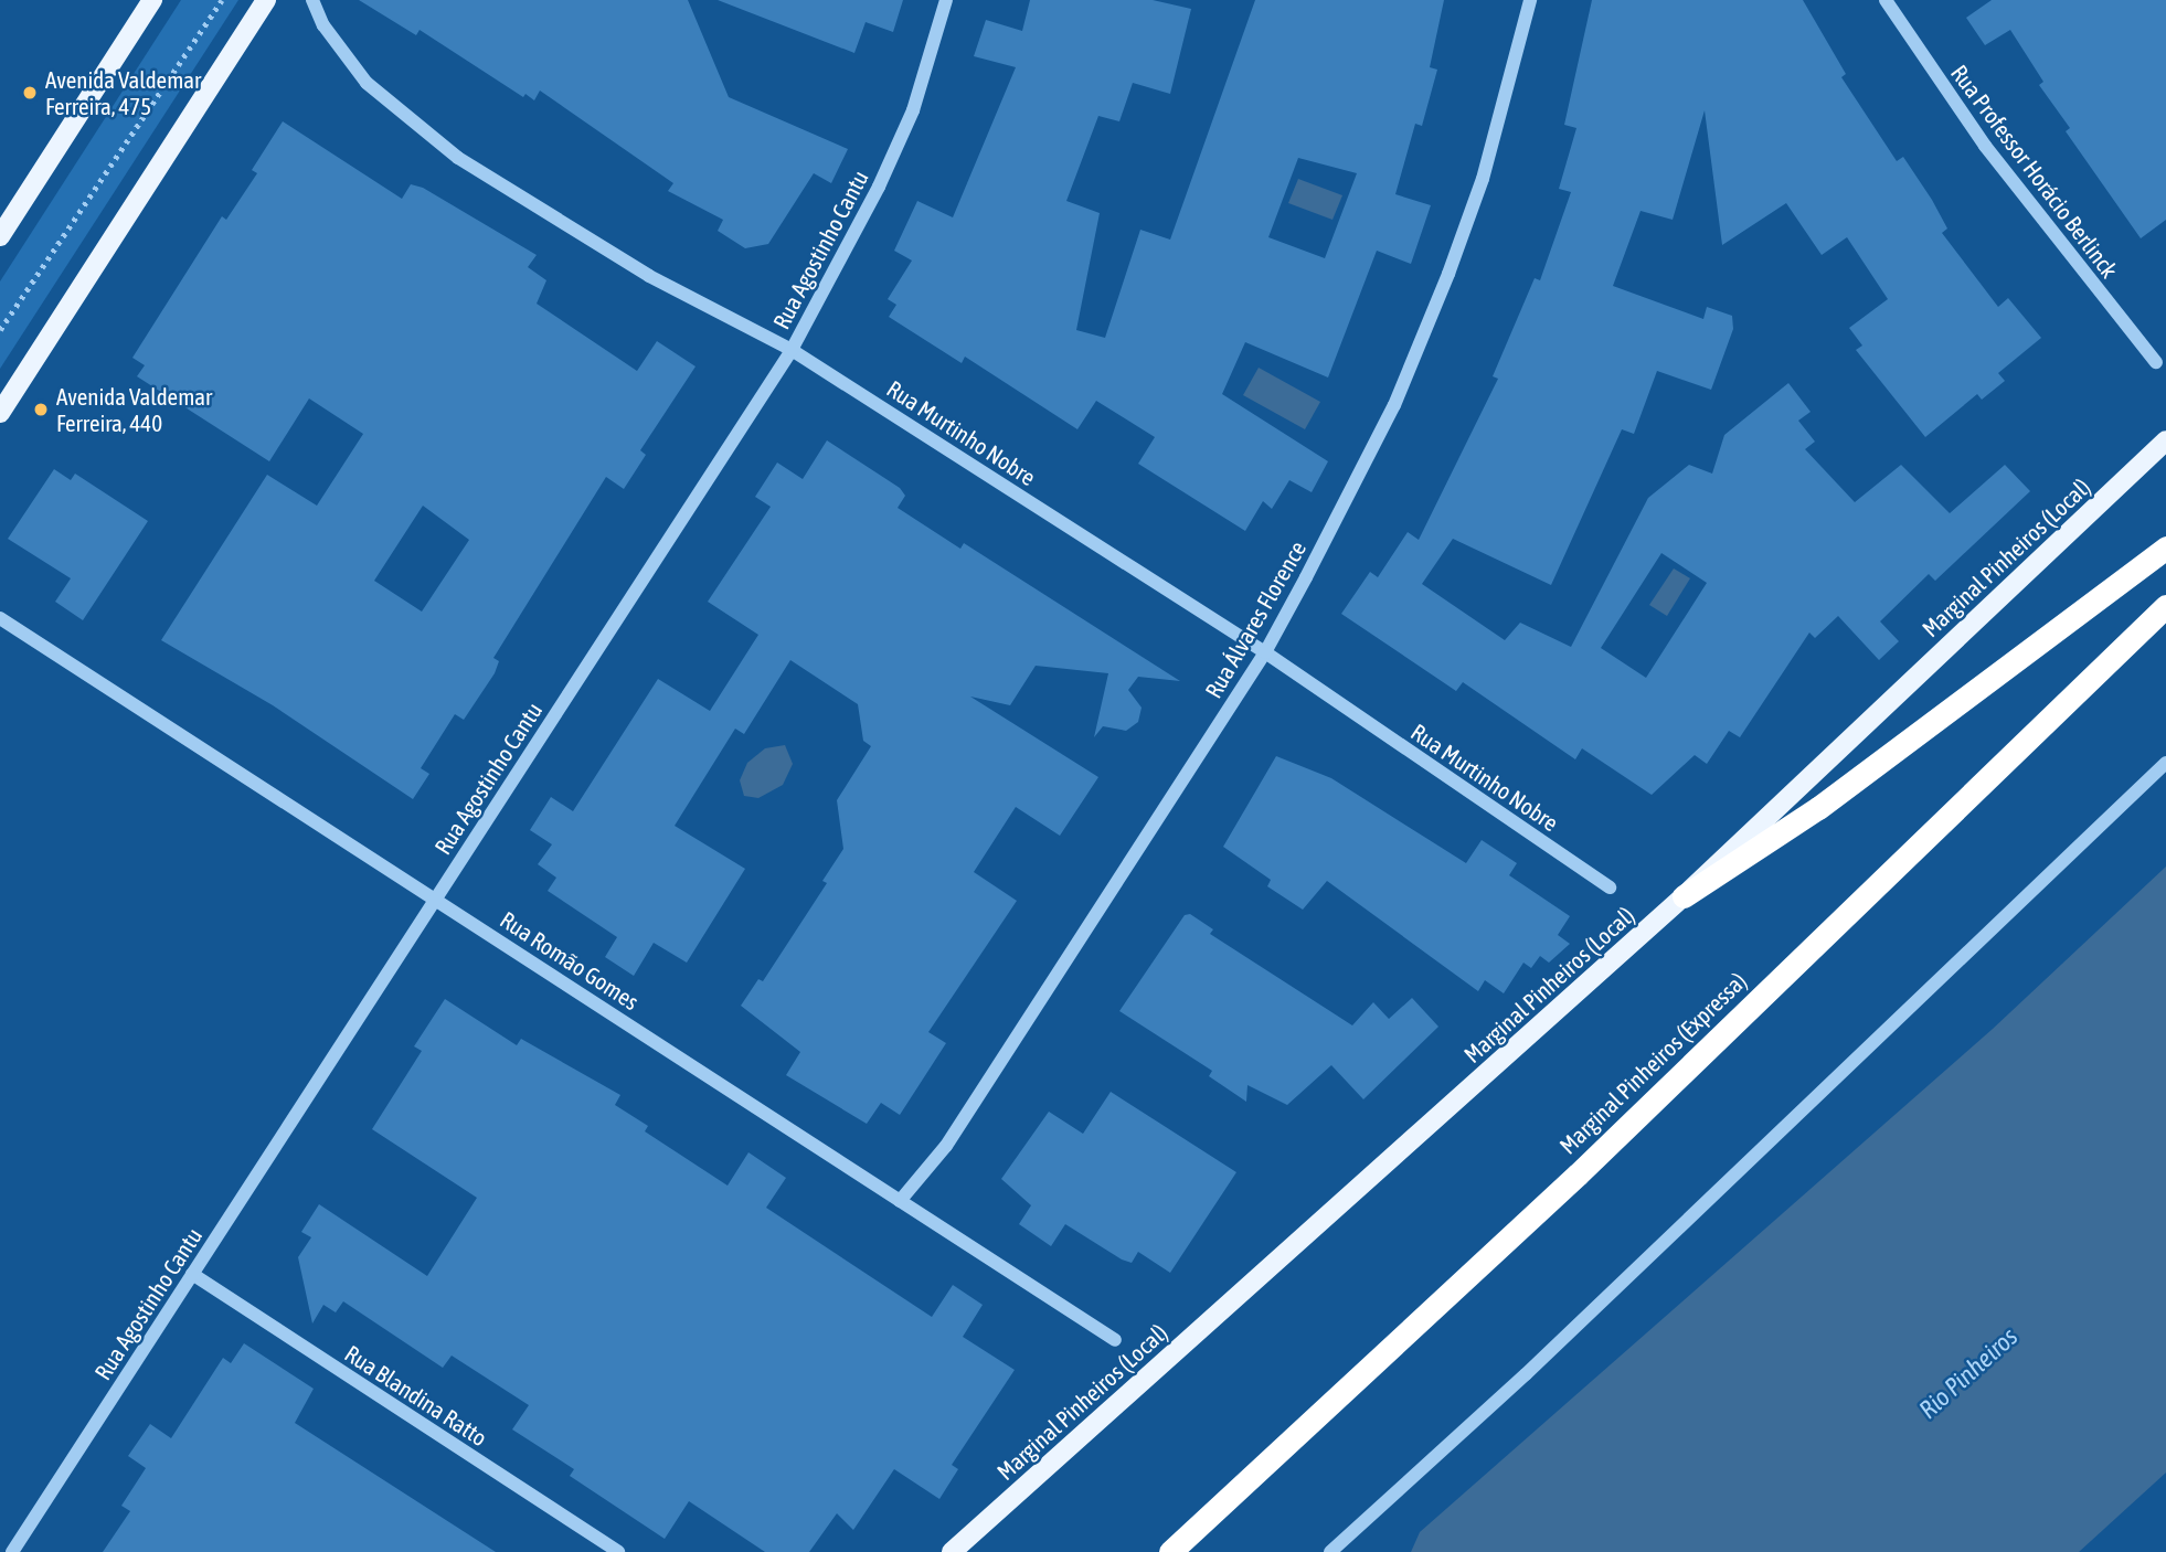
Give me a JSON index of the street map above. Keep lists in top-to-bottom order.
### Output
{
  "streets": {
    "highway": ["Marginal Pinheiros (Expressa)"],
    "main road": ["Marginal Pinheiros (Local)"],
    "street": [
      "Rua Professor Horácio Berlinck",
      "Rua Agostinho Cantu",
      "Rua Murtinho Nobre",
      "Rua Álvares Florence",
      "Rua Romão Gomes",
      "Rua Blandina Ratto"
    ]
  },
  "crossings": [
    ["Rua Agostinho Cantu", "Rua Murtinho Nobre"],
    ["Rua Agostinho Cantu", "Rua Romão Gomes"],
    ["Rua Agostinho Cantu", "Rua Blandina Ratto"],
    ["Rua Murtinho Nobre", "Rua Álvares Florence"],
    ["Rua Álvares Florence", "Rua Romão Gomes"]
  ],
  "water": ["Rio Pinheiros"],
  "places": ["Avenida Valdemar Ferreira, 475", "Avenida Valdemar Ferreira, 440"]
}
